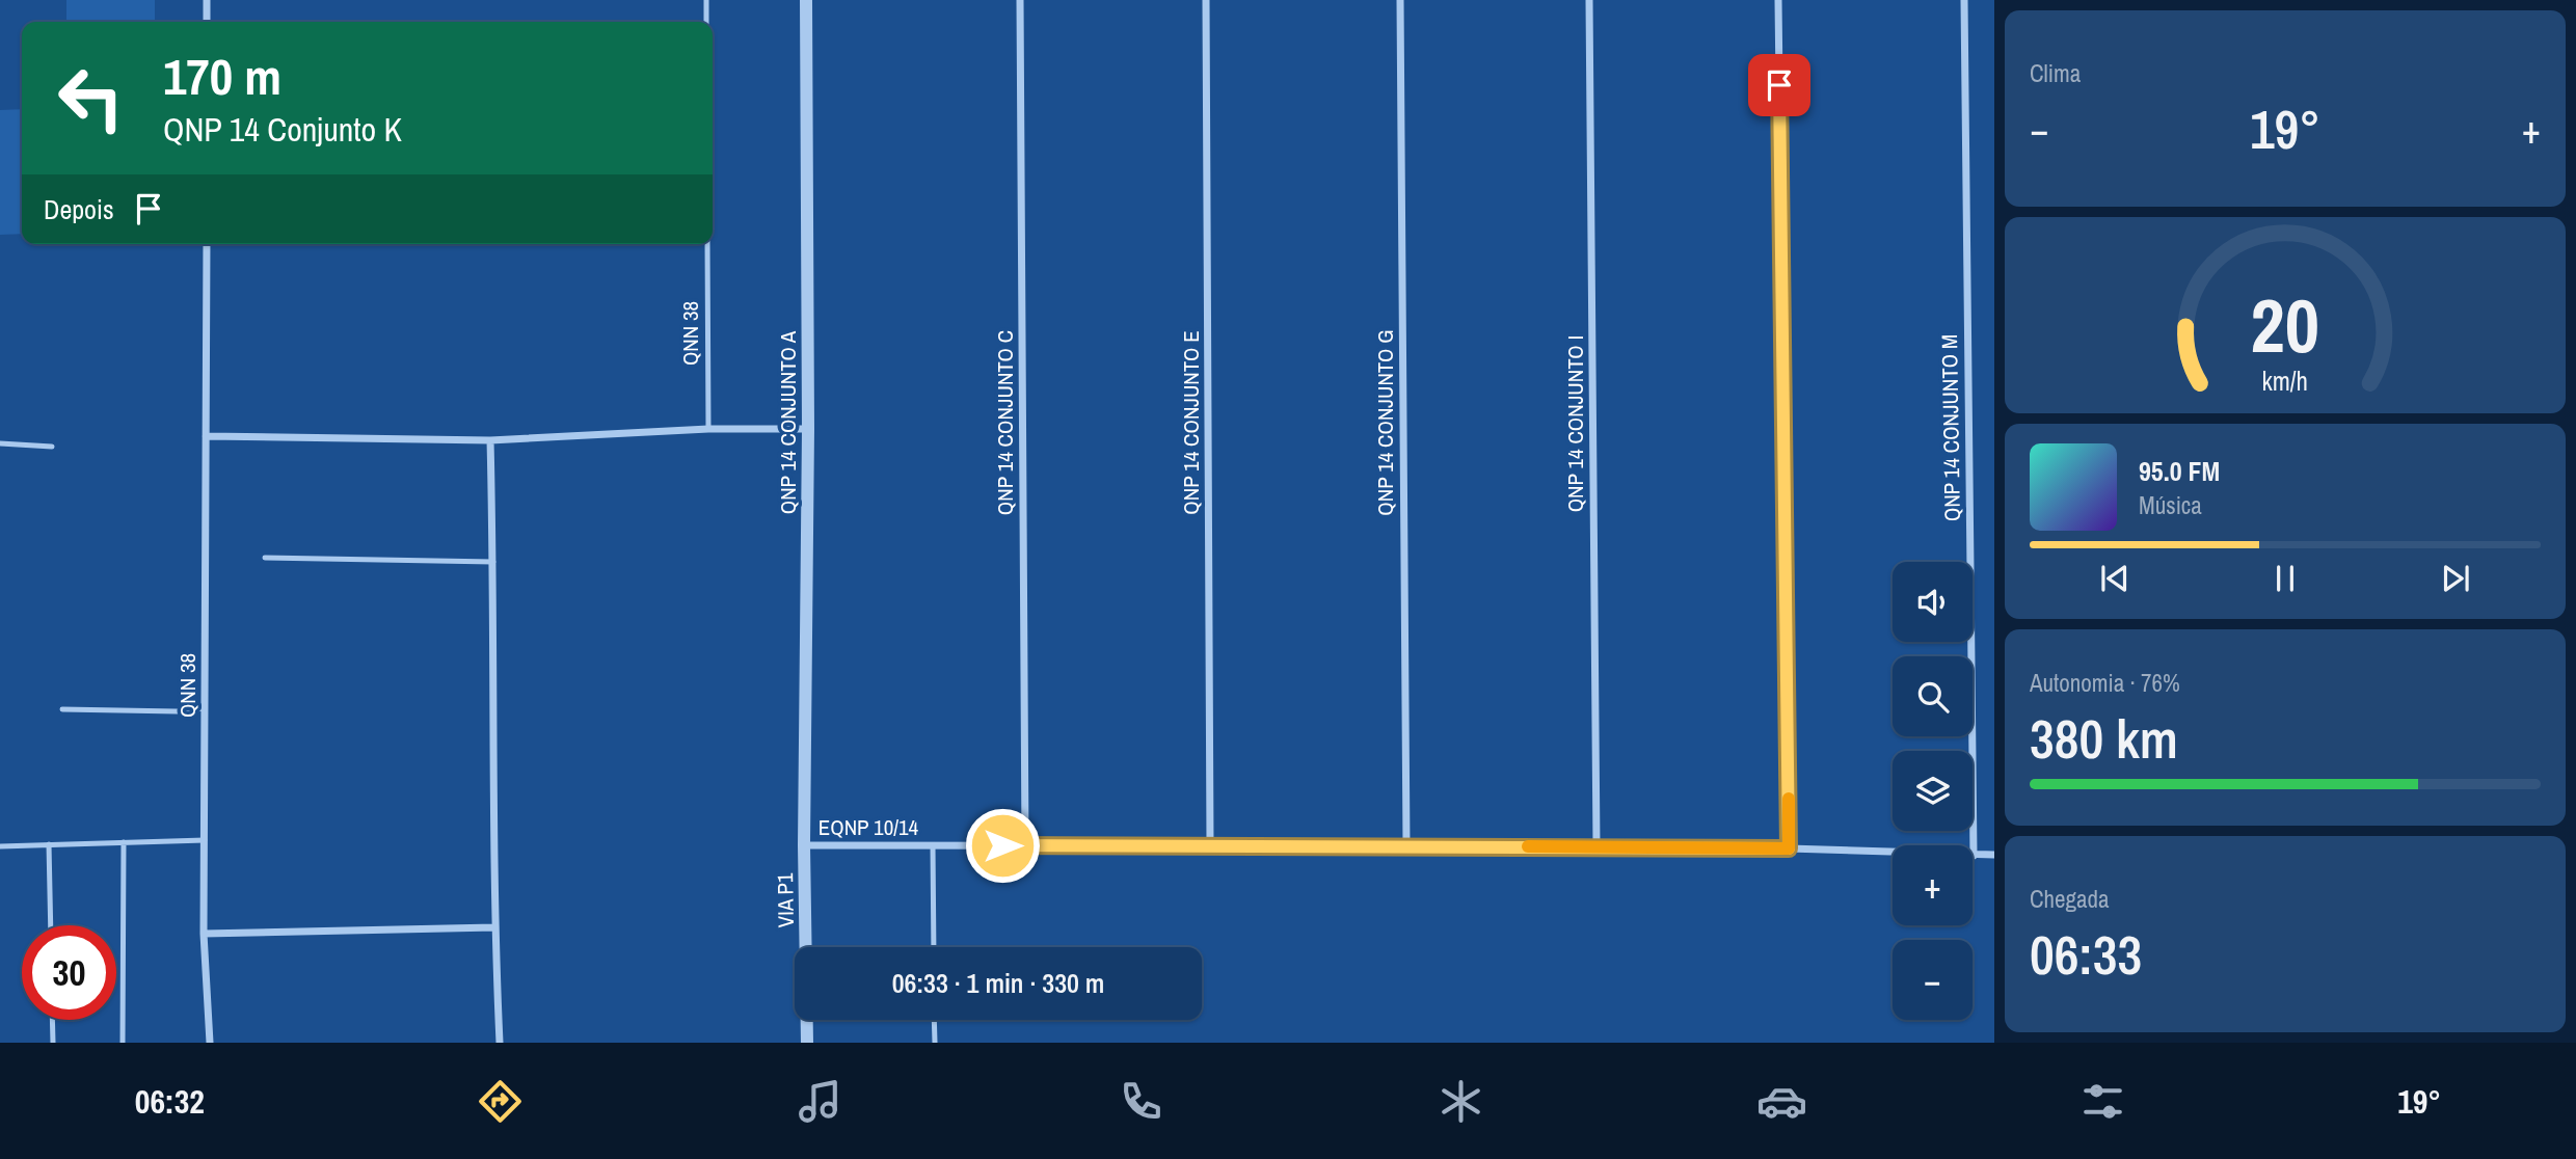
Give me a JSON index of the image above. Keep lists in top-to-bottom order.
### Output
{
  "streets": {
    "street": [
      "QNN 38",
      "QNP 14 CONJUNTO A",
      "QNP 14 CONJUNTO C",
      "QNP 14 CONJUNTO E",
      "QNP 14 CONJUNTO G",
      "QNP 14 CONJUNTO I",
      "QNP 14 CONJUNTO M",
      "EQNP 10/14",
      "VIA P1"
    ]
  },
  "crossings": [
    ["QNP 14 CONJUNTO A", "EQNP 10/14"],
    ["QNP 14 CONJUNTO A", "VIA P1"],
    ["QNP 14 CONJUNTO C", "EQNP 10/14"],
    ["QNP 14 CONJUNTO E", "EQNP 10/14"],
    ["QNP 14 CONJUNTO G", "EQNP 10/14"],
    ["QNP 14 CONJUNTO I", "EQNP 10/14"],
    ["QNP 14 CONJUNTO M", "EQNP 10/14"],
    ["EQNP 10/14", "VIA P1"]
  ],
  "page": {
    "tile": [
      "Clima",
      ["Autonomia · 76%", "380 km"],
      ["Chegada", "06:33"]
    ],
    "turn": ["170 m", "QNP 14 Conjunto K"],
    "heat": ["−", "19°", "+"],
    "then": "Depois",
    "song": ["95.0 FM", "Música"],
    "map_buttons": ["+", "−"],
    "limit": "30",
    "trip": "06:33 · 1 min · 330 m",
    "tabs": ["06:32", "19°"],
    "gauge": ["20", "km/h"]
  }
}
